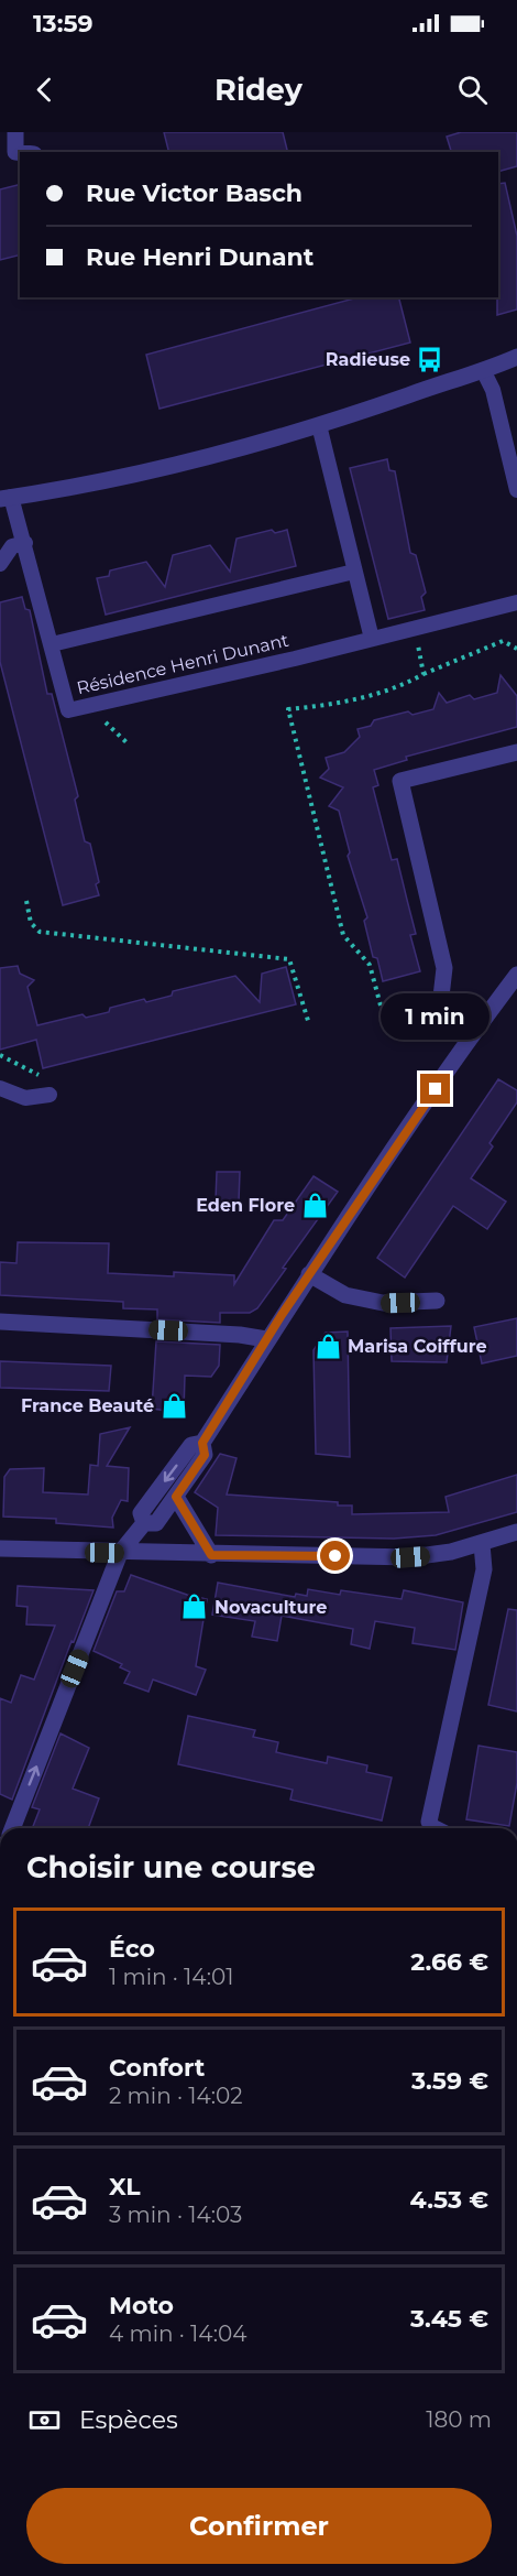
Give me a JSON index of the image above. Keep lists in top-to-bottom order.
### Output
{
  "streets": {
    "lane": ["Résidence Henri Dunant"]
  },
  "places": {
    "bus stop": ["Radieuse"],
    "shop": [
      "Eden Flore",
      "Marisa Coiffure",
      "France Beauté",
      "Novaculture"
    ]
  },
  "page": {
    "status": "13:59",
    "header": "Ridey",
    "banner": ["Rue Victor Basch", "Rue Henri Dunant"],
    "bubble": "1 min",
    "heading": "Choisir une course",
    "list": [
      {
        "name": "Éco",
        "note": "1 min · 14:01",
        "value": "2.66 €"
      },
      {
        "name": "Confort",
        "note": "2 min · 14:02",
        "value": "3.59 €"
      },
      {
        "name": "XL",
        "note": "3 min · 14:03",
        "value": "4.53 €"
      },
      {
        "name": "Moto",
        "note": "4 min · 14:04",
        "value": "3.45 €"
      }
    ],
    "pay": ["Espèces", "180 m"],
    "buttons": "Confirmer"
  }
}
